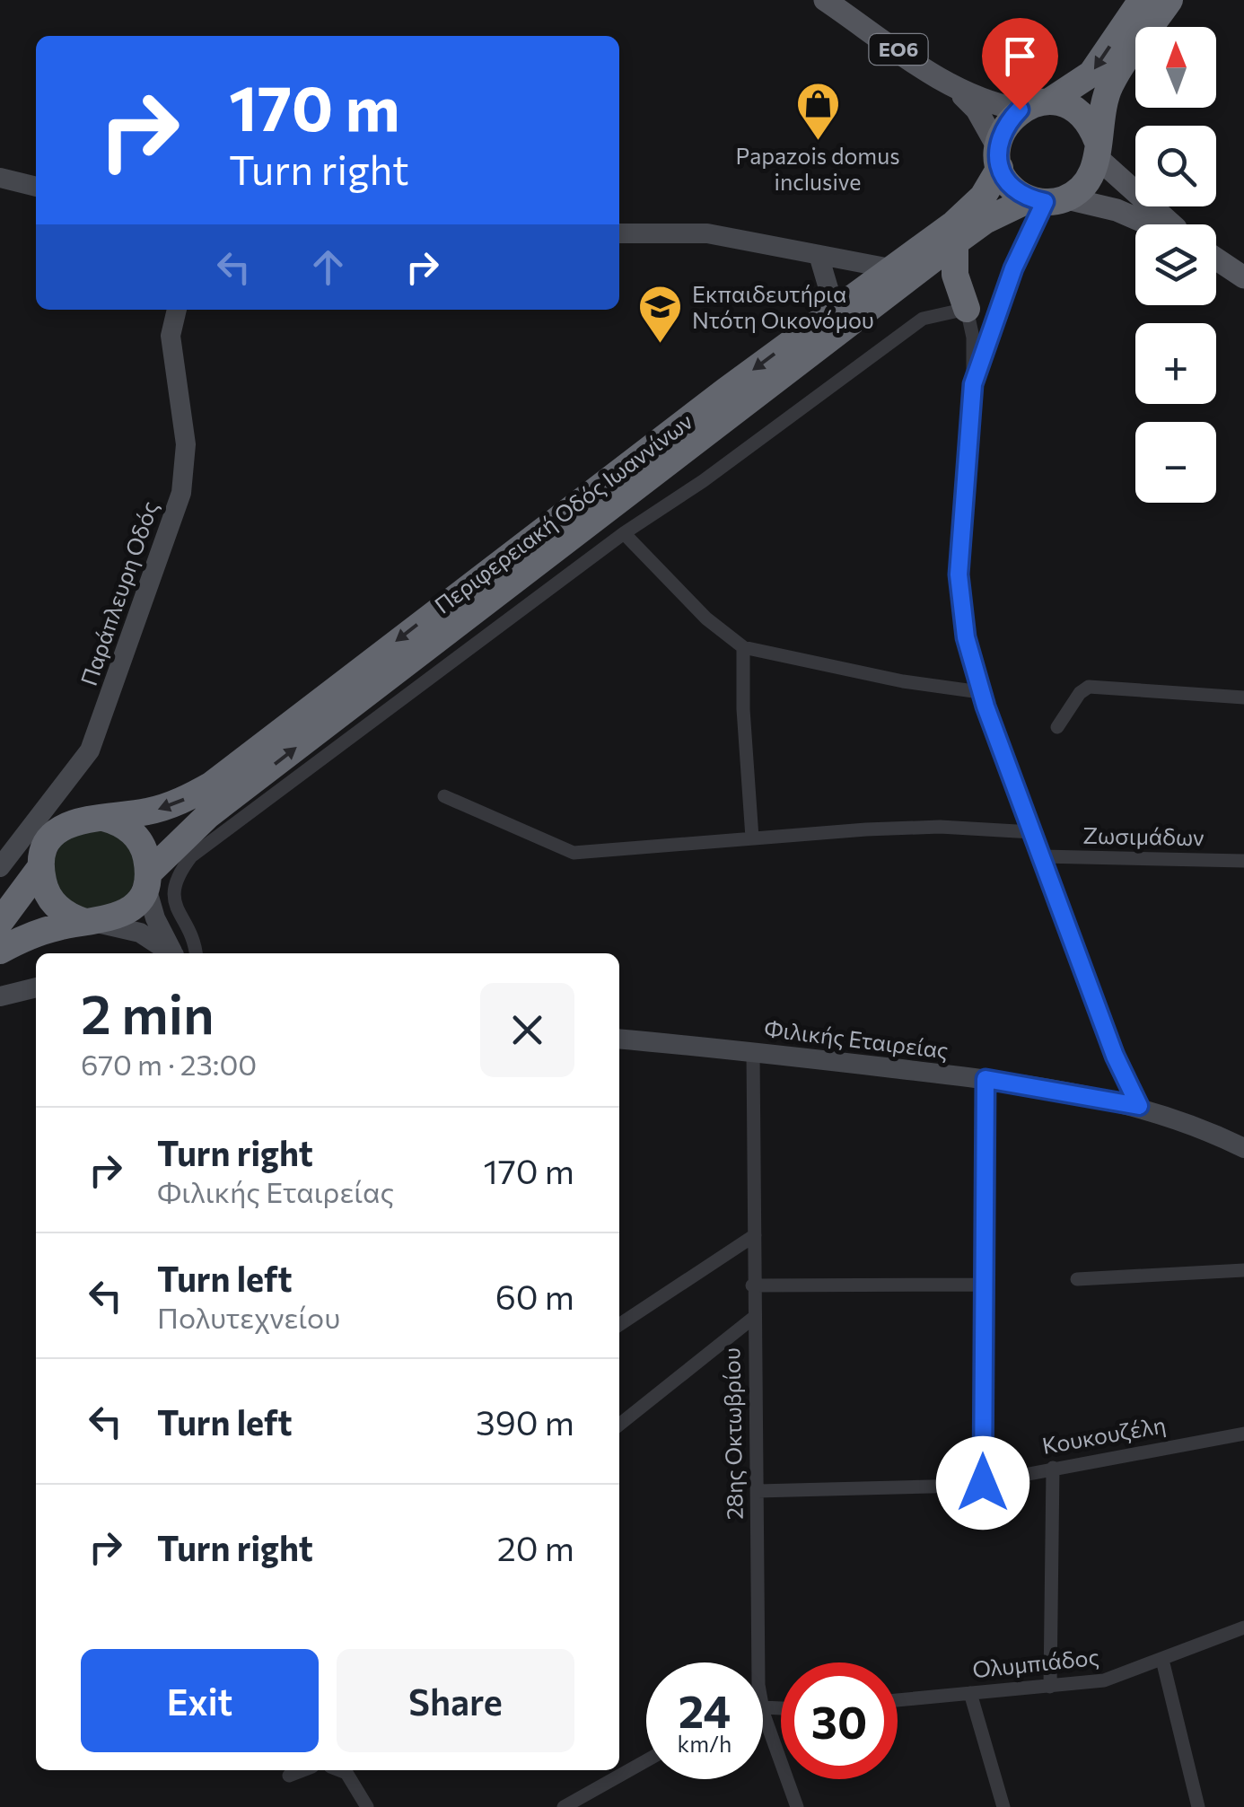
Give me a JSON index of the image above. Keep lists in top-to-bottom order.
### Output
{
  "streets": {
    "highway": ["ΕΟ6", "Περιφερειακή Οδός Ιωαννίνων"],
    "street": [
      "Παράπλευρη Οδός",
      "Ζωσιμάδων",
      "Φιλικής Εταιρείας",
      "28ης Οκτωβρίου",
      "Κουκουζέλη",
      "Ολυμπιάδος"
    ]
  },
  "crossings": [
    ["ΕΟ6", "Περιφερειακή Οδός Ιωαννίνων"],
    ["Περιφερειακή Οδός Ιωαννίνων", "Παράπλευρη Οδός"],
    ["Φιλικής Εταιρείας", "28ης Οκτωβρίου"],
    ["28ης Οκτωβρίου", "Κουκουζέλη"]
  ],
  "places": {
    "shop": ["Papazois domus inclusive"],
    "school or university": ["Εκπαιδευτήρια Ντότη Οικονόμου"]
  },
  "north": "top",
  "page": {
    "map_buttons": ["+", "−"],
    "turn": ["170 m", "Turn right"],
    "heading": ["2 min", "670 m · 23:00"],
    "list": [
      {
        "name": "Turn right",
        "note": "Φιλικής Εταιρείας",
        "value": "170 m"
      },
      {
        "name": "Turn left",
        "note": "Πολυτεχνείου",
        "value": "60 m"
      },
      {
        "name": "Turn left",
        "value": "390 m"
      },
      {
        "name": "Turn right",
        "value": "20 m"
      }
    ],
    "buttons": ["Exit", "Share"],
    "speed": "24 km/h",
    "limit": "30"
  }
}
